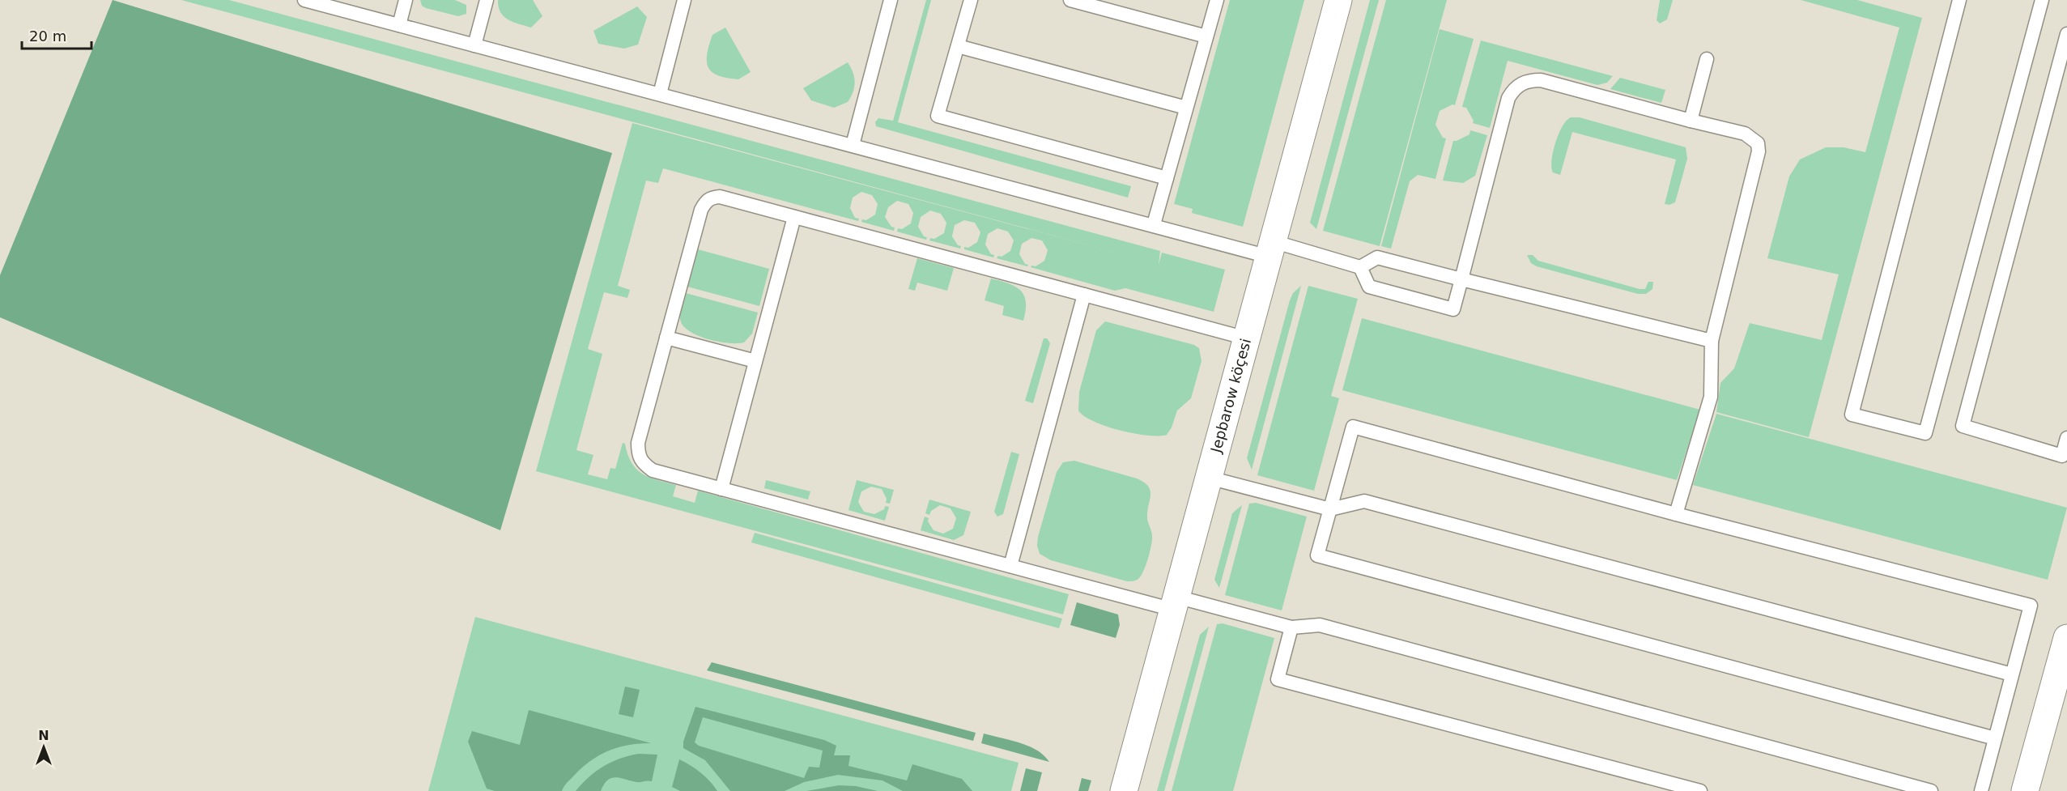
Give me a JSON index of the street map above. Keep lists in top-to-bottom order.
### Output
{
  "streets": {
    "street": ["Jepbarow köçesi"]
  },
  "scale_bar": "20 m",
  "north": "top"
}
